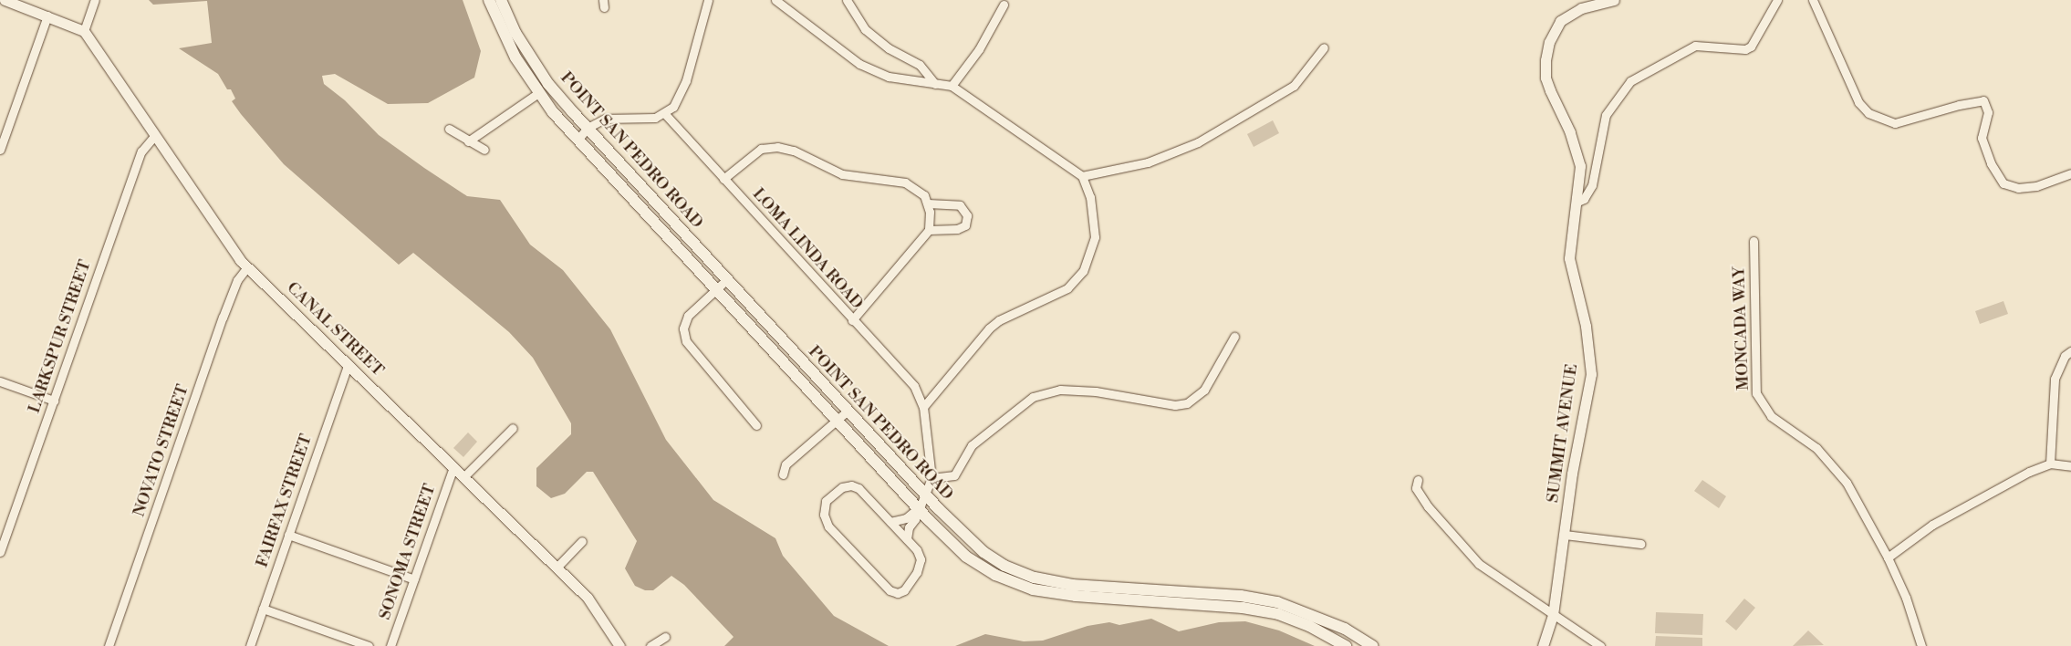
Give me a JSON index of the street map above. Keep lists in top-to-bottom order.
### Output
{
  "streets": {
    "main road": ["POINT SAN PEDRO ROAD"],
    "street": [
      "LOMA LINDA ROAD",
      "MONCADA WAY",
      "CANAL STREET",
      "LARKSPUR STREET",
      "SUMMIT AVENUE",
      "NOVATO STREET",
      "FAIRFAX STREET",
      "SONOMA STREET"
    ]
  },
  "crossings": [
    ["CANAL STREET", "LARKSPUR STREET"],
    ["CANAL STREET", "NOVATO STREET"],
    ["CANAL STREET", "FAIRFAX STREET"],
    ["CANAL STREET", "SONOMA STREET"]
  ]
}
